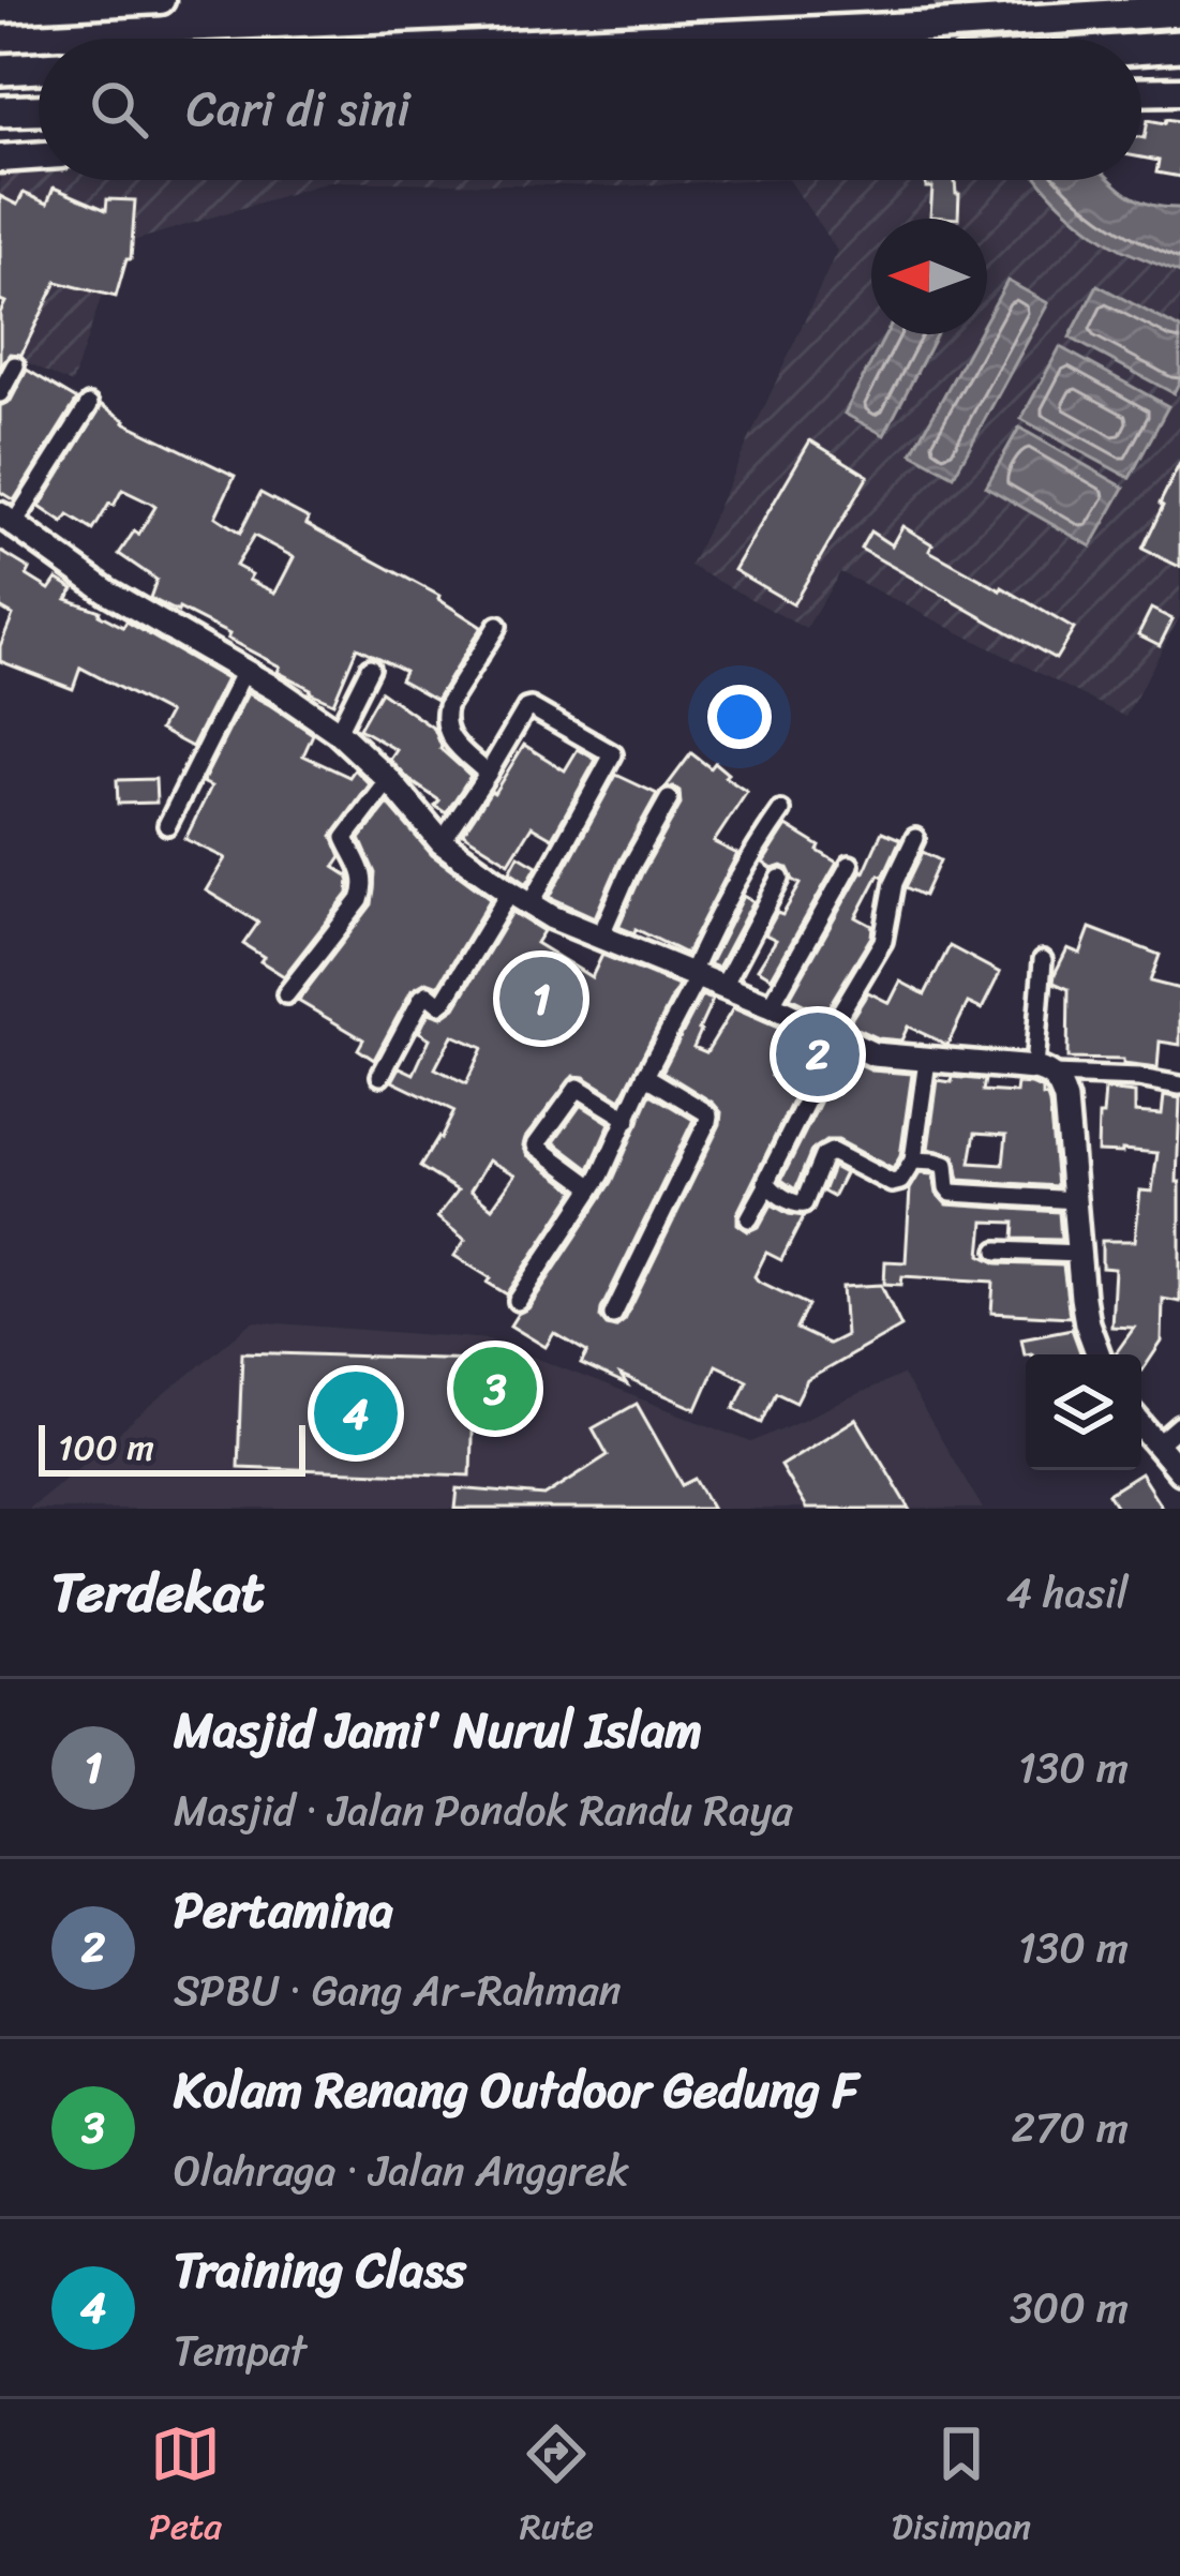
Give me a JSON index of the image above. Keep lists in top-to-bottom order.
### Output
{
  "scale_bar": "100 m",
  "north": "left",
  "page": {
    "search": "Cari di sini",
    "pins": [
      "1",
      "2",
      "3",
      "4"
    ],
    "scale": "100 m",
    "heading": ["Terdekat", "4 hasil"],
    "list": [
      {
        "mark": "1",
        "name": "Masjid Jami' Nurul Islam",
        "note": "Masjid · Jalan Pondok Randu Raya",
        "value": "130 m"
      },
      {
        "mark": "2",
        "name": "Pertamina",
        "note": "SPBU · Gang Ar-Rahman",
        "value": "130 m"
      },
      {
        "mark": "3",
        "name": "Kolam Renang Outdoor Gedung F",
        "note": "Olahraga · Jalan Anggrek",
        "value": "270 m"
      },
      {
        "mark": "4",
        "name": "Training Class",
        "note": "Tempat",
        "value": "300 m"
      }
    ],
    "nav": ["Peta", "Rute", "Disimpan"]
  }
}
